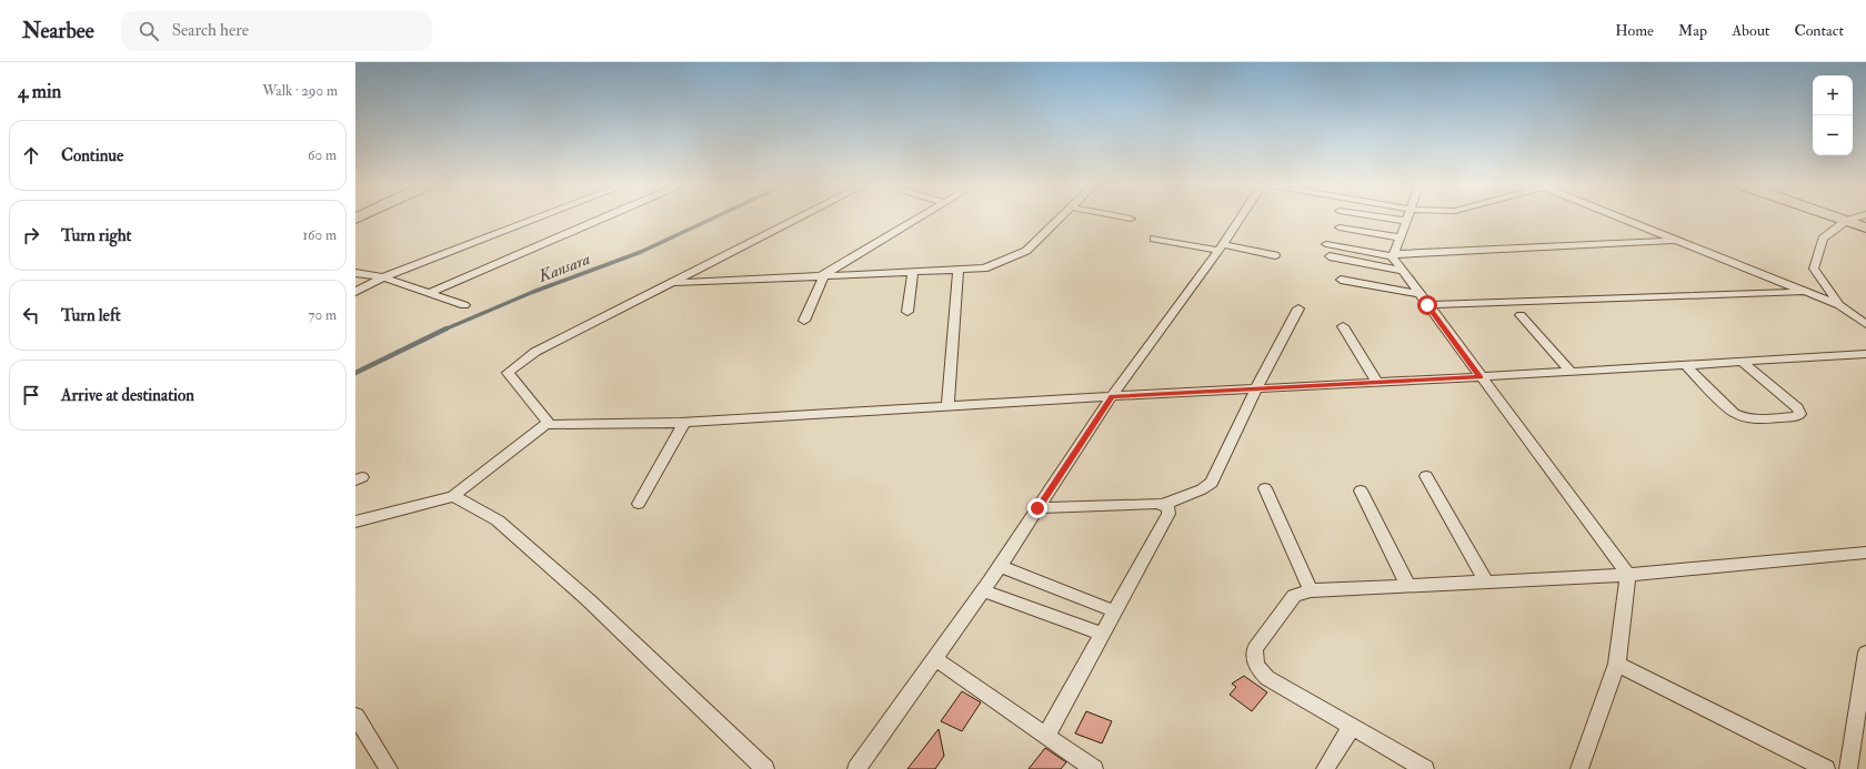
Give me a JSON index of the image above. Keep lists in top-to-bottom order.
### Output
{
  "water": ["Kansara"],
  "page": {
    "header": "Nearbee",
    "search": "Search here",
    "nav": [
      "Home",
      "Map",
      "About",
      "Contact"
    ],
    "heading": ["4 min", "Walk · 290 m"],
    "map_buttons": ["+", "−"],
    "list": [
      ["Continue", "60 m"],
      ["Turn right", "160 m"],
      ["Turn left", "70 m"],
      "Arrive at destination"
    ]
  }
}
